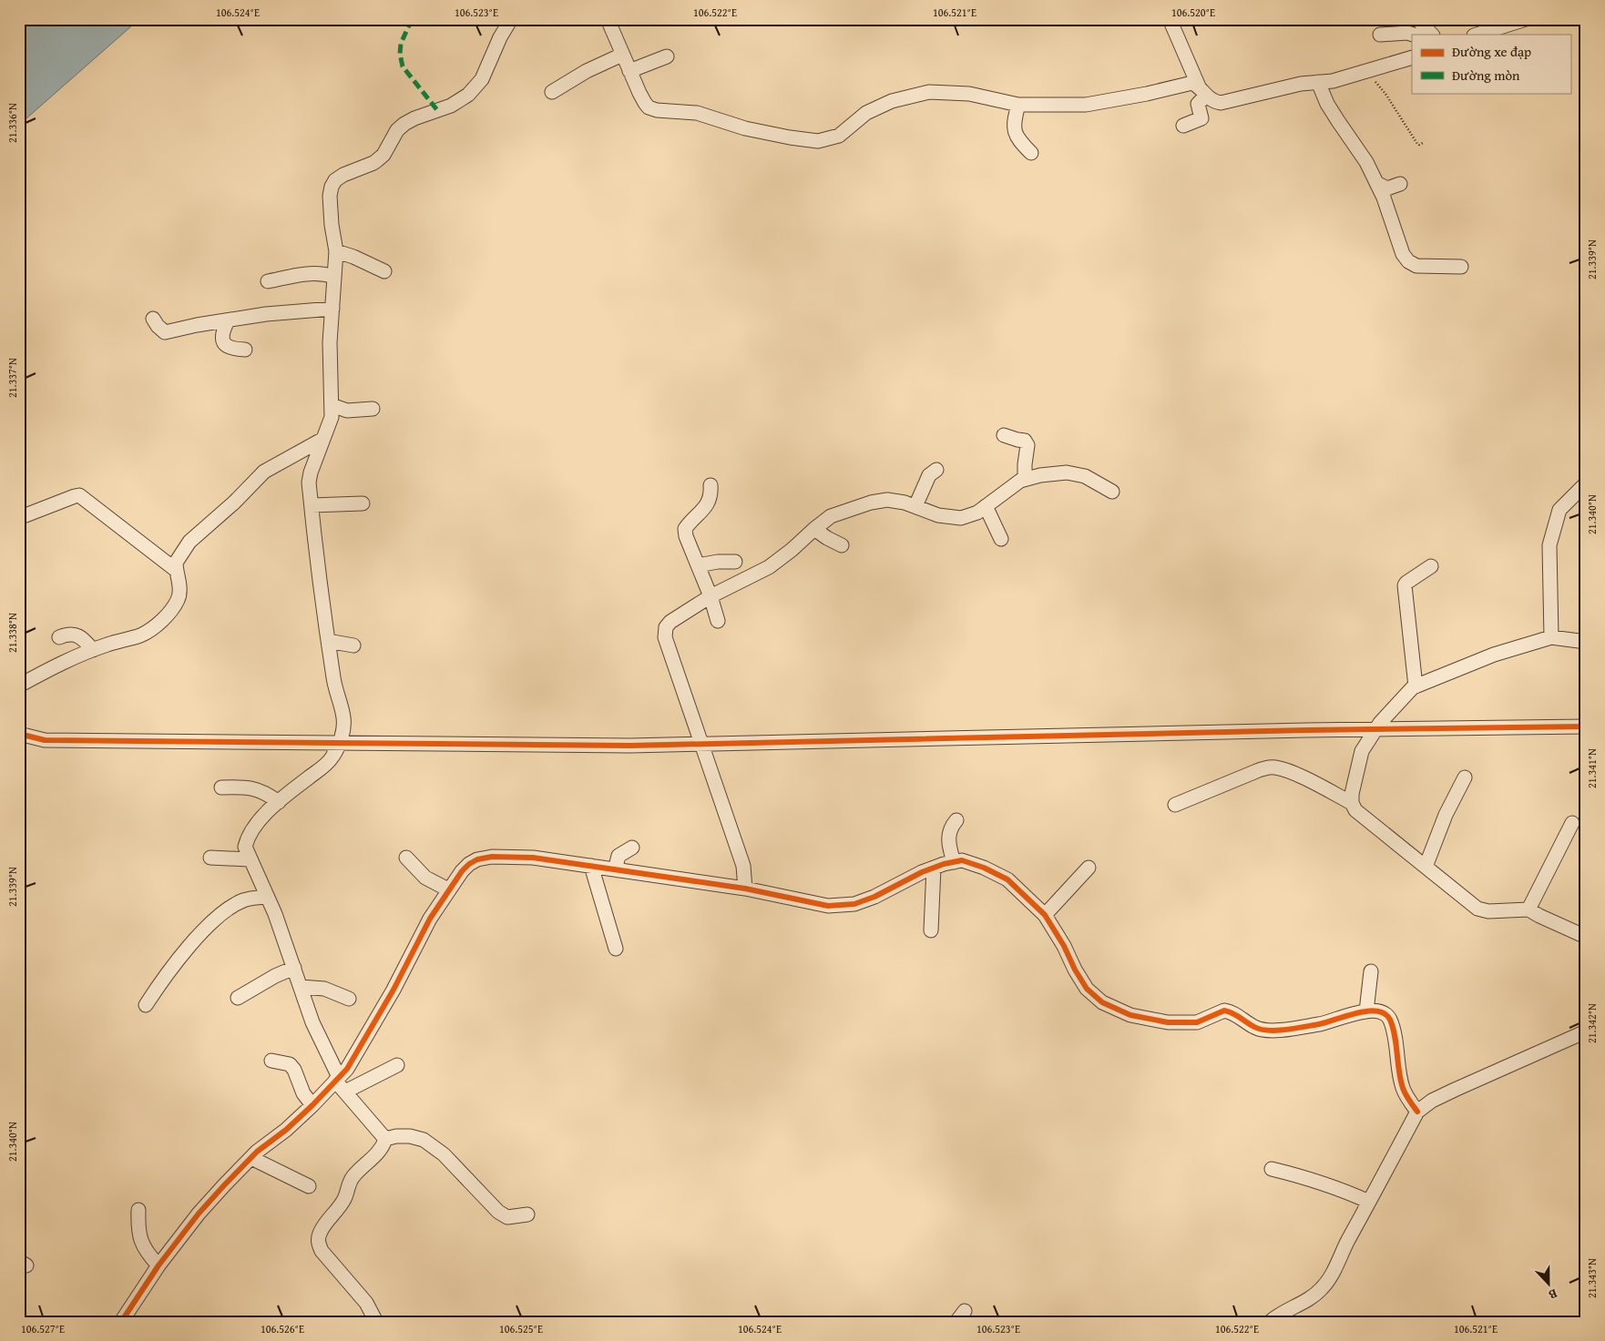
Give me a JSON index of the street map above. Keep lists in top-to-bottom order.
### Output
{
  "legend": ["Đường xe đạp", "Đường mòn"],
  "north": "bottom",
  "coordinates": [
    "106.524°E",
    "106.523°E",
    "106.522°E",
    "106.521°E",
    "106.520°E",
    "21.336°N",
    "21.339°N",
    "21.337°N",
    "21.340°N",
    "21.338°N",
    "21.341°N",
    "21.342°N",
    "21.343°N",
    "106.527°E",
    "106.526°E",
    "106.525°E"
  ]
}
